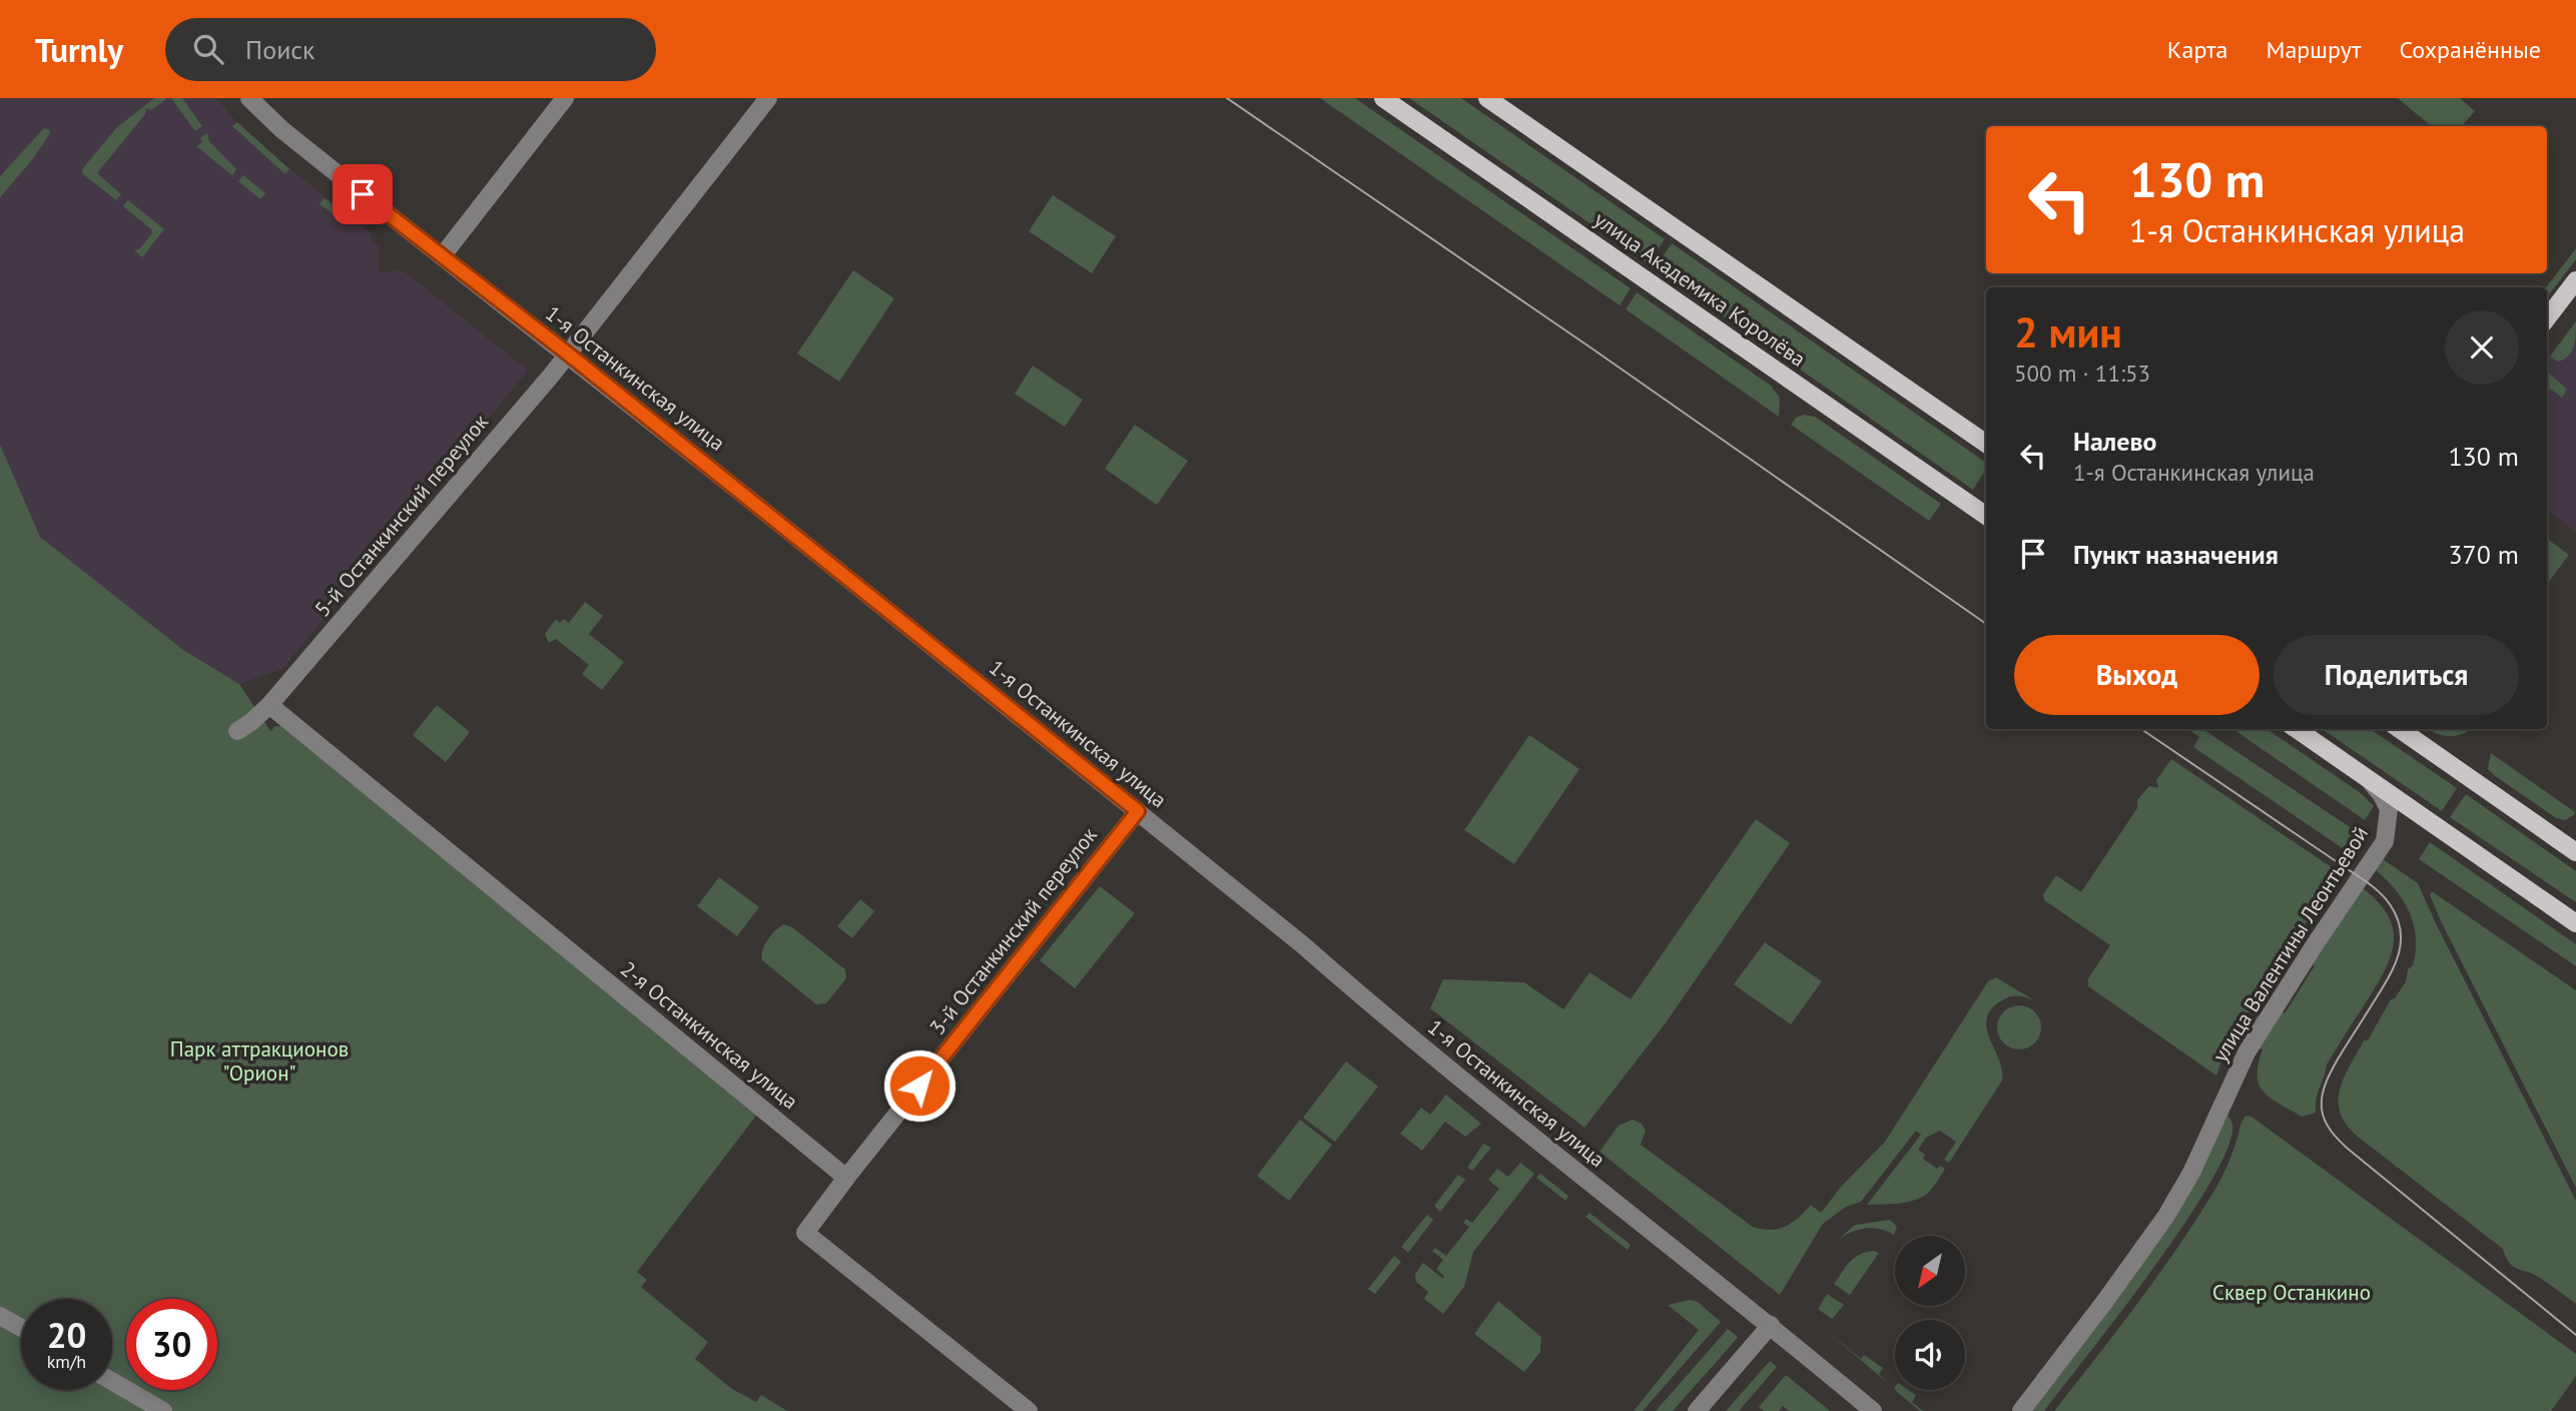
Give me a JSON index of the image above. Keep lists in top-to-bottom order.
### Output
{
  "streets": {
    "main road": ["улица Академика Королёва"],
    "street": [
      "1-я Останкинская улица",
      "5-й Останкинский переулок",
      "3-й Останкинский переулок",
      "улица Валентины Леонтьевой",
      "2-я Останкинская улица"
    ]
  },
  "crossings": [
    ["1-я Останкинская улица", "5-й Останкинский переулок"],
    ["1-я Останкинская улица", "3-й Останкинский переулок"],
    ["5-й Останкинский переулок", "2-я Останкинская улица"],
    ["3-й Останкинский переулок", "2-я Останкинская улица"]
  ],
  "parks": ["Парк аттракционов \"Орион\"", "Сквер Останкино"],
  "north": "bottom left",
  "page": {
    "header": "Turnly",
    "search": "Поиск",
    "nav": ["Карта", "Маршрут", "Сохранённые"],
    "turn": ["130 m", "1-я Останкинская улица"],
    "heading": ["2 мин", "500 m · 11:53"],
    "list": [
      {
        "name": "Налево",
        "note": "1-я Останкинская улица",
        "value": "130 m"
      },
      {
        "name": "Пункт назначения",
        "value": "370 m"
      }
    ],
    "buttons": ["Выход", "Поделиться"],
    "speed": "20 km/h",
    "limit": "30"
  }
}
